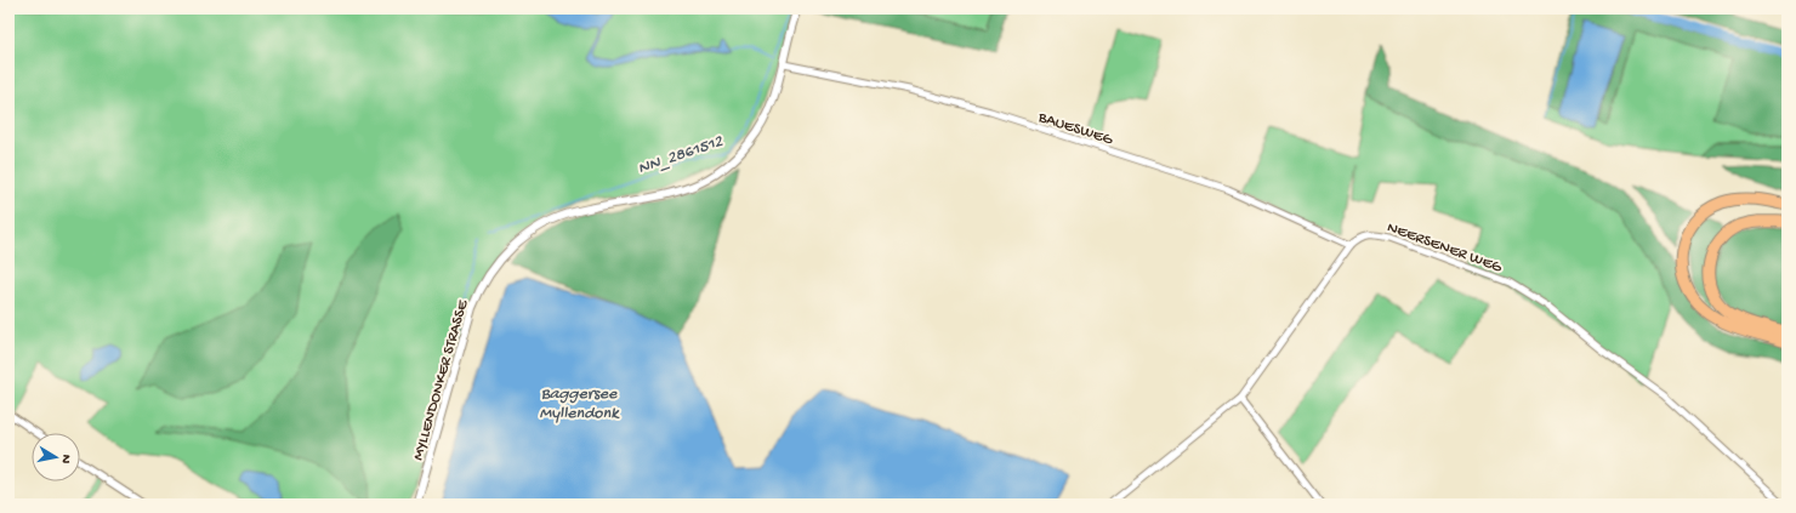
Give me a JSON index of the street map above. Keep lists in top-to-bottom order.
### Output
{
  "streets": {
    "street": ["BAUESWEG", "NEERSENER WEG", "MYLLENDONKER STRASSE"]
  },
  "crossings": [
    ["BAUESWEG", "NEERSENER WEG"],
    ["BAUESWEG", "MYLLENDONKER STRASSE"]
  ],
  "water": ["NN_2861512", "Baggersee Myllendonk"],
  "north": "right"
}
